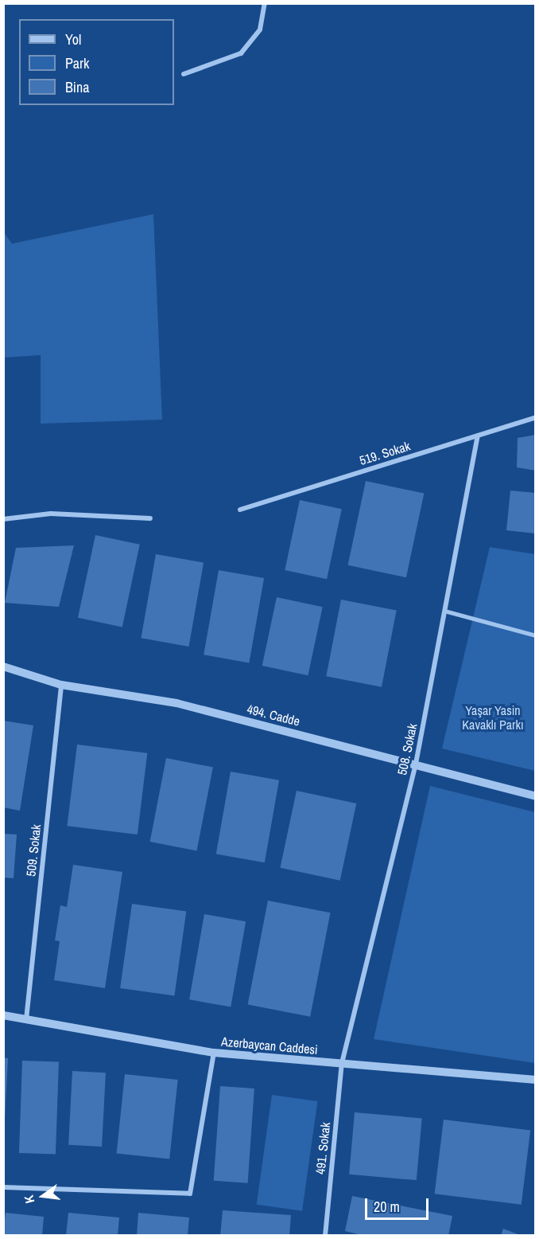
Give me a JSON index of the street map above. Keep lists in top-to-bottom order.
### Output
{
  "streets": {
    "street": [
      "519. Sokak",
      "494. Cadde",
      "508. Sokak",
      "509. Sokak",
      "Azerbaycan Caddesi",
      "491. Sokak"
    ]
  },
  "crossings": [
    ["519. Sokak", "508. Sokak"],
    ["494. Cadde", "508. Sokak"],
    ["494. Cadde", "509. Sokak"],
    ["508. Sokak", "Azerbaycan Caddesi"],
    ["508. Sokak", "491. Sokak"],
    ["509. Sokak", "Azerbaycan Caddesi"],
    ["Azerbaycan Caddesi", "491. Sokak"]
  ],
  "parks": ["Yaşar Yasin Kavaklı Parkı"],
  "legend": ["Yol", "Park", "Bina"],
  "scale_bar": "20 m",
  "north": "left"
}
